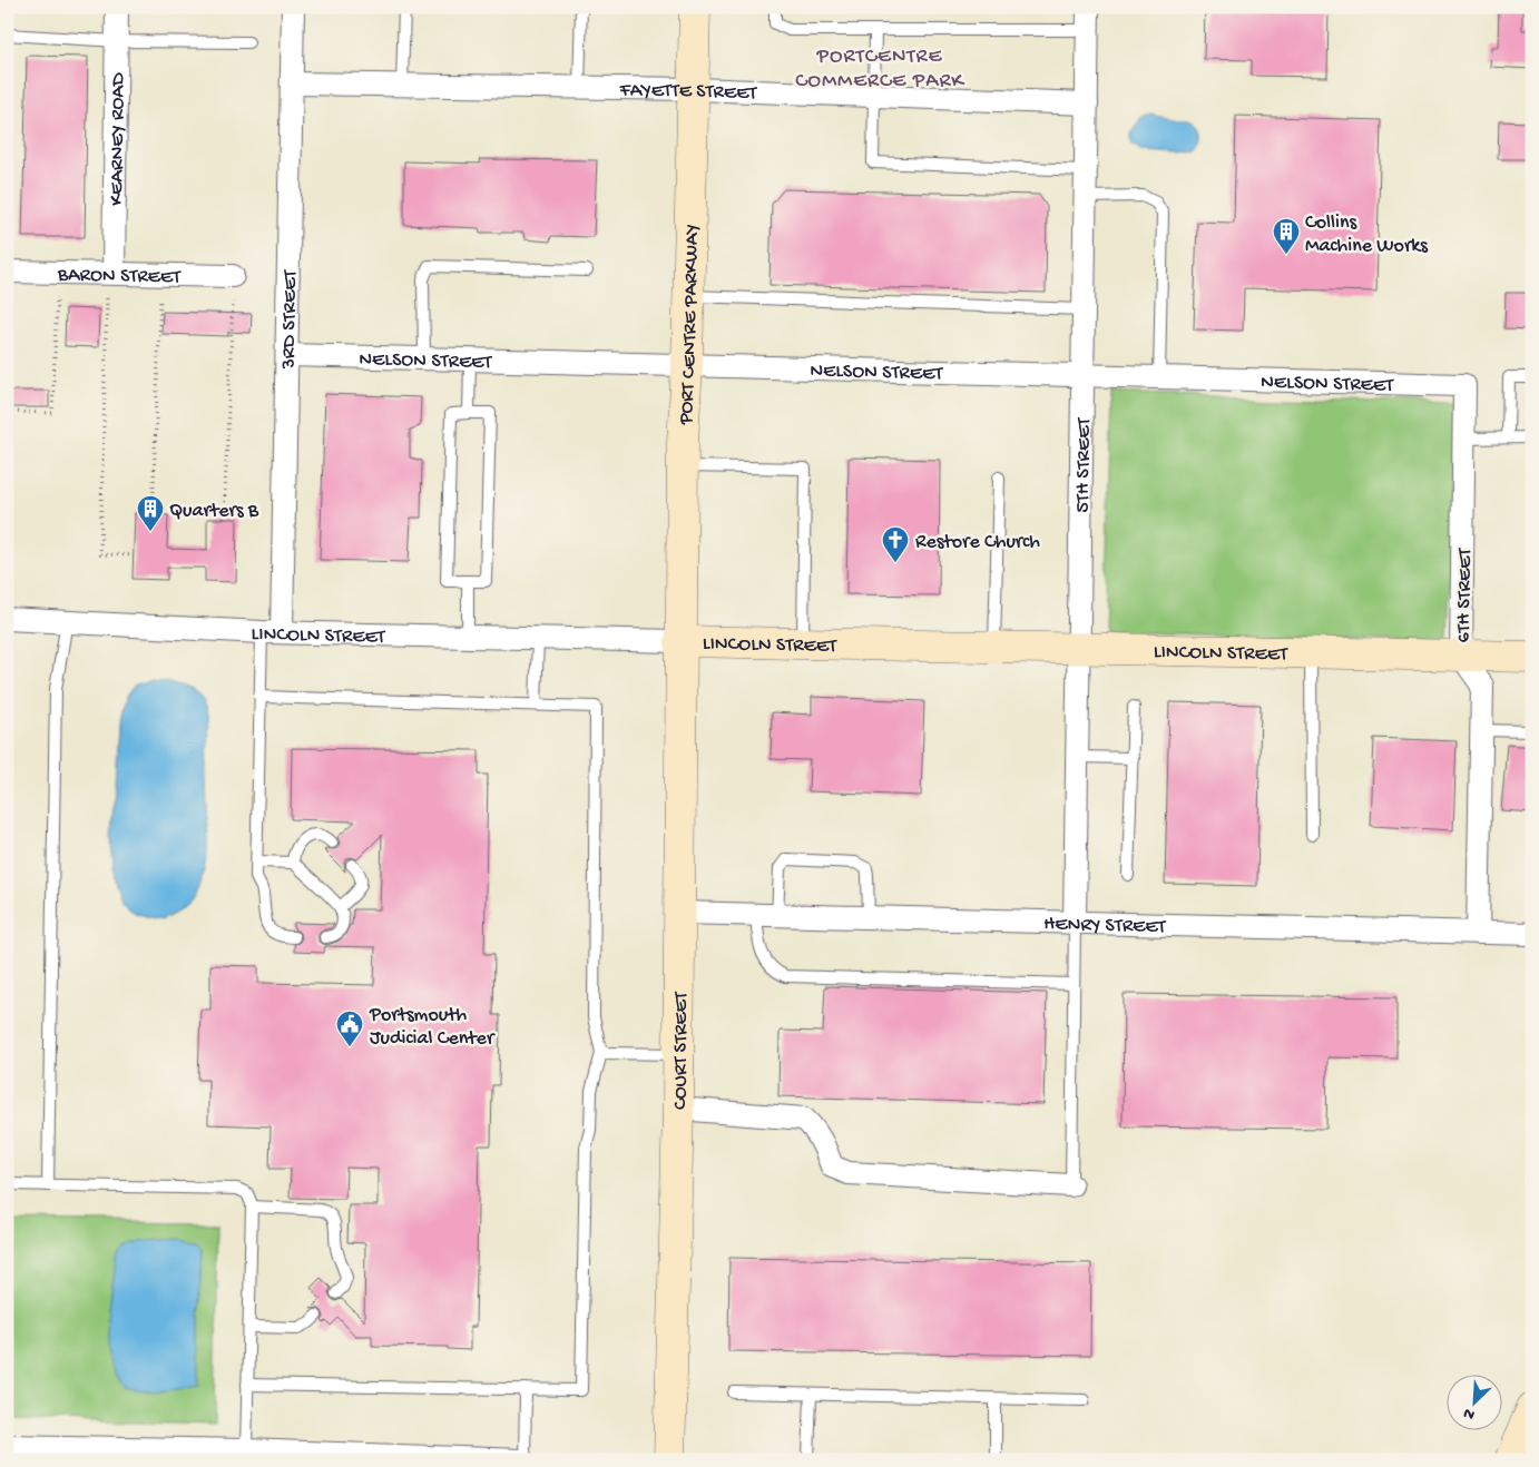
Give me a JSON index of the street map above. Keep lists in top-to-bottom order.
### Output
{
  "streets": {
    "main road": ["PORT CENTRE PARKWAY", "LINCOLN STREET", "COURT STREET"],
    "street": [
      "FAYETTE STREET",
      "KEARNEY ROAD",
      "BARON STREET",
      "3RD STREET",
      "NELSON STREET",
      "5TH STREET",
      "6TH STREET",
      "HENRY STREET"
    ]
  },
  "crossings": [
    ["FAYETTE STREET", "3RD STREET"],
    ["FAYETTE STREET", "PORT CENTRE PARKWAY"],
    ["FAYETTE STREET", "5TH STREET"],
    ["KEARNEY ROAD", "BARON STREET"],
    ["3RD STREET", "NELSON STREET"],
    ["3RD STREET", "LINCOLN STREET"],
    ["PORT CENTRE PARKWAY", "NELSON STREET"],
    ["PORT CENTRE PARKWAY", "LINCOLN STREET"],
    ["PORT CENTRE PARKWAY", "COURT STREET"],
    ["NELSON STREET", "5TH STREET"],
    ["NELSON STREET", "6TH STREET"],
    ["5TH STREET", "LINCOLN STREET"],
    ["5TH STREET", "HENRY STREET"],
    ["6TH STREET", "LINCOLN STREET"],
    ["6TH STREET", "HENRY STREET"],
    ["LINCOLN STREET", "COURT STREET"],
    ["HENRY STREET", "COURT STREET"]
  ],
  "districts": ["PORTCENTRE COMMERCE PARK"],
  "places": {
    "building": ["Collins Machine Works", "Quarters B"],
    "church": ["Restore Church"],
    "public building": ["Portsmouth Judicial Center"]
  },
  "north": "bottom left"
}
